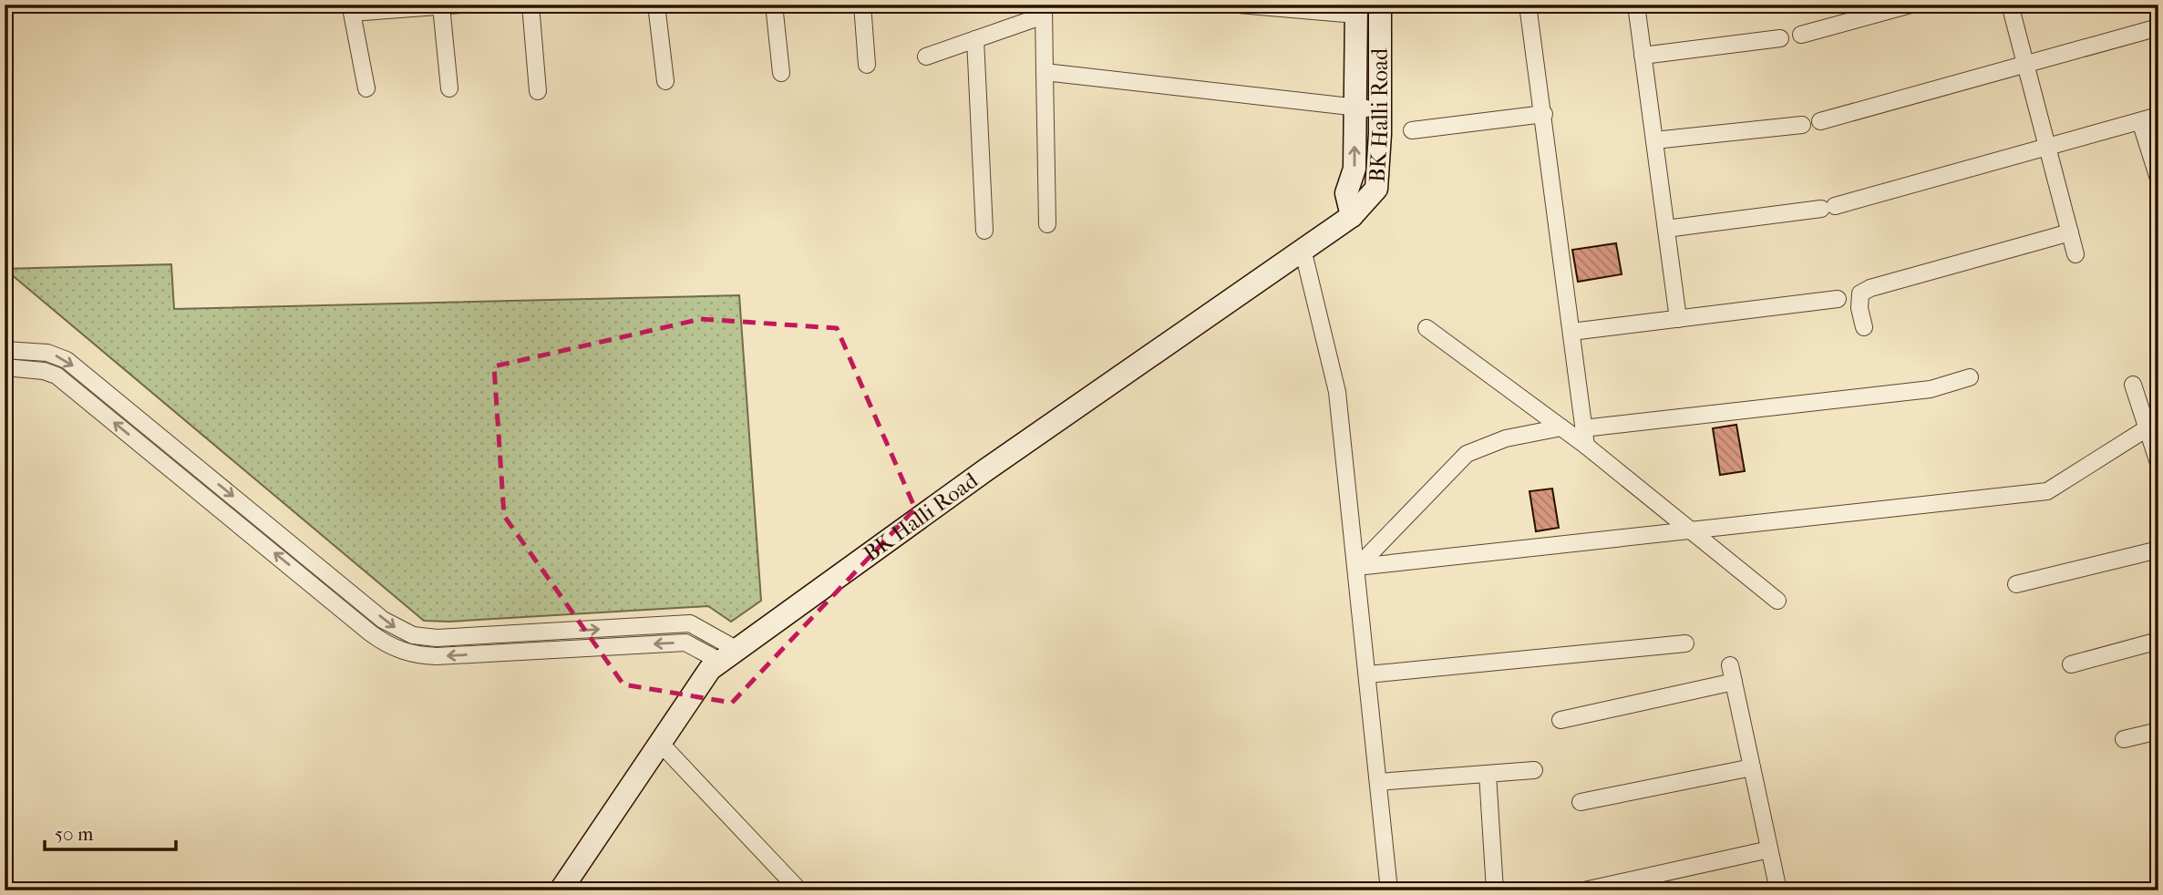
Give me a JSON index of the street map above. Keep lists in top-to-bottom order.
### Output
{
  "streets": {
    "main road": ["BK Halli Road"]
  },
  "scale_bar": "50 m"
}
